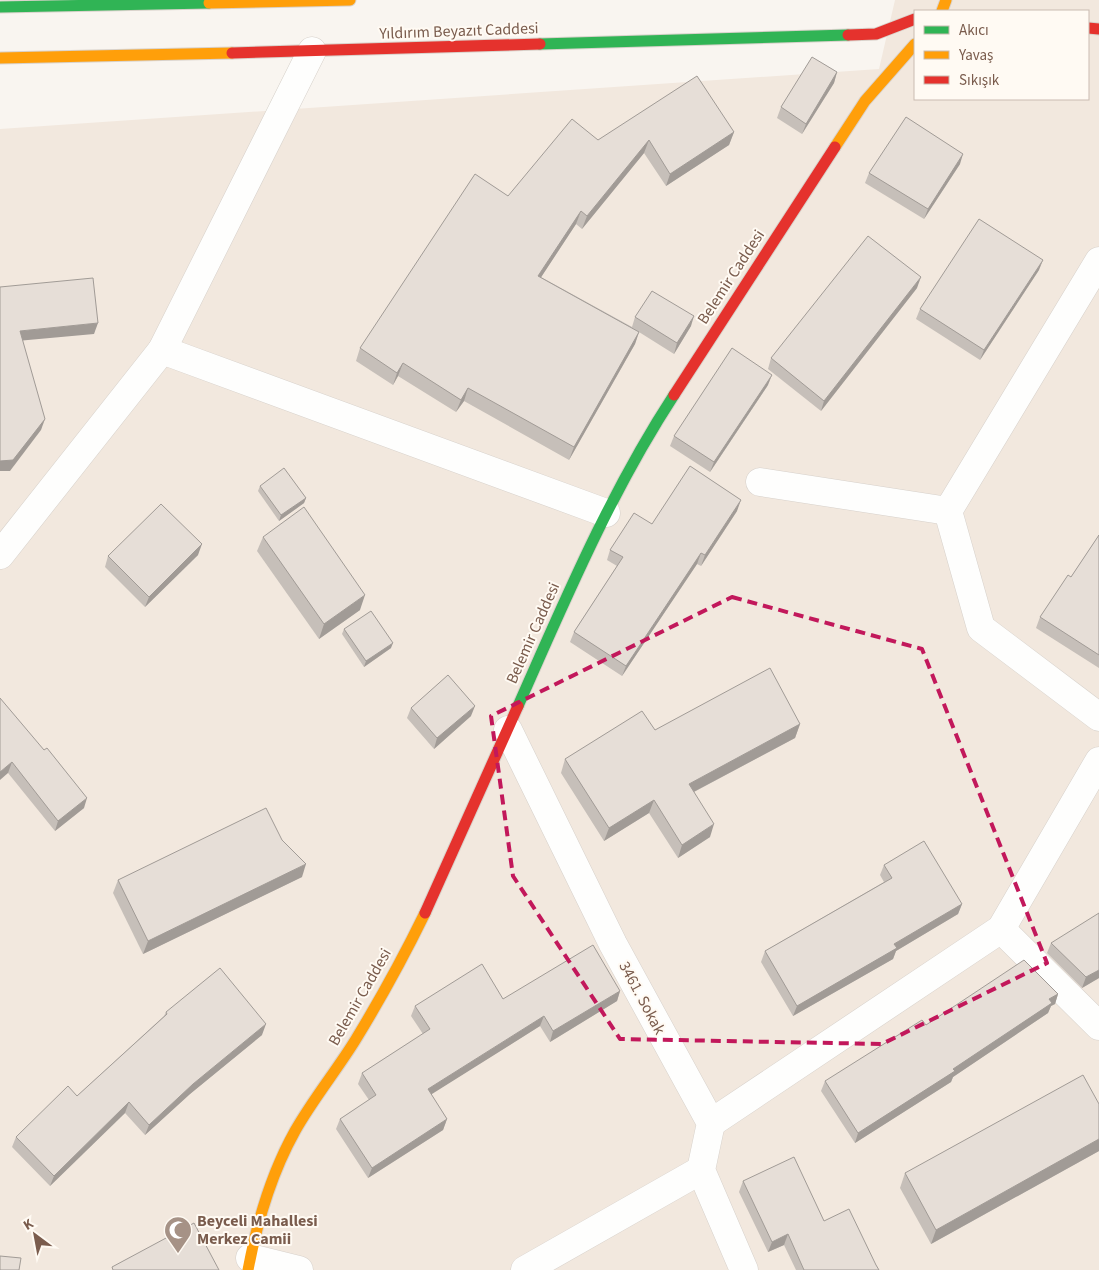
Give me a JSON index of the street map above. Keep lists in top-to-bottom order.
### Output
{
  "streets": {
    "street": ["Yıldırım Beyazıt Caddesi", "Belemir Caddesi", "3461. Sokak"]
  },
  "crossings": [
    ["Belemir Caddesi", "3461. Sokak"]
  ],
  "places": {
    "mosque": ["Beyceli Mahallesi Merkez Camii"]
  },
  "legend": ["Akıcı", "Yavaş", "Sıkışık"],
  "north": "top left"
}
